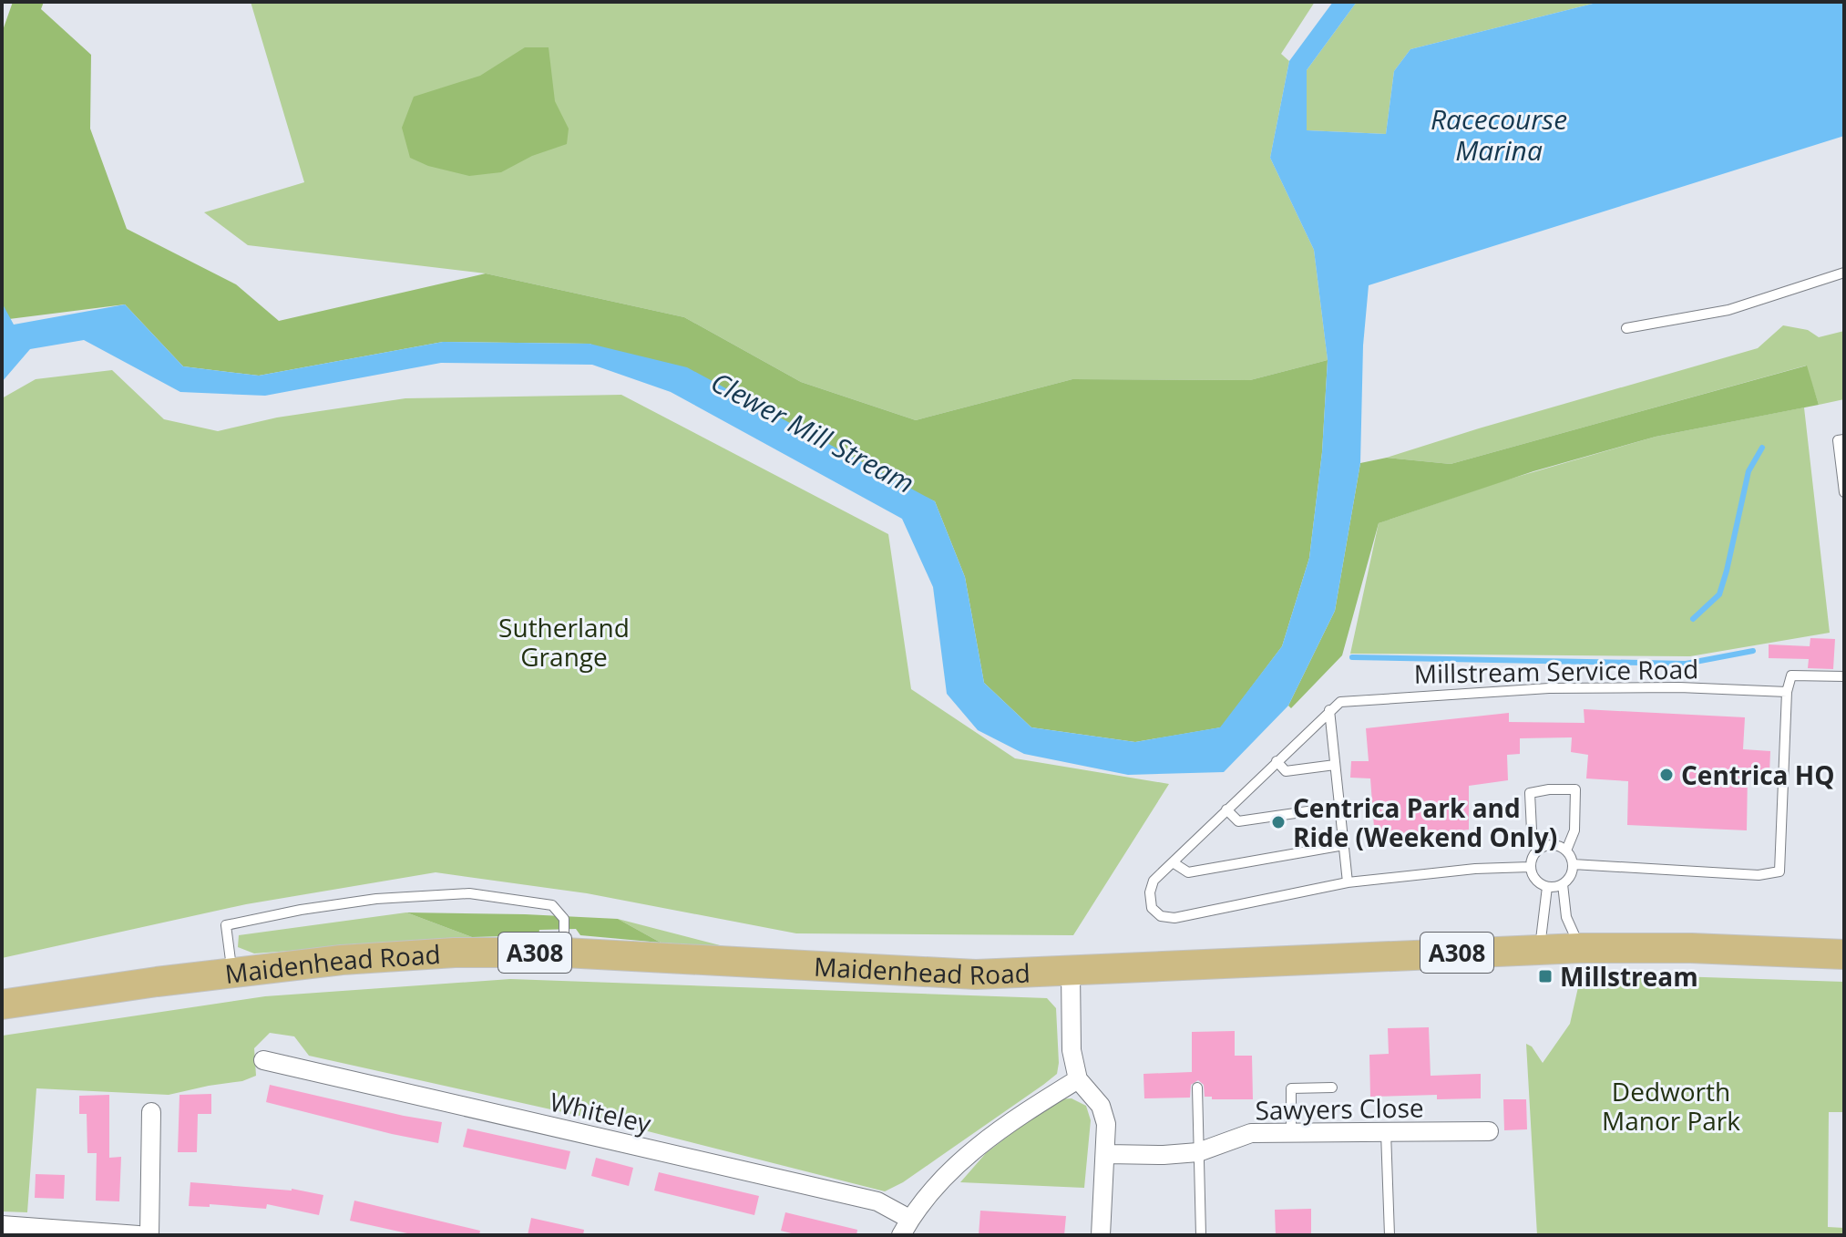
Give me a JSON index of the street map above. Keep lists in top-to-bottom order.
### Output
{
  "streets": {
    "main road": ["A308", "Maidenhead Road"],
    "street": ["Sawyers Close", "Whiteley"],
    "lane": ["Millstream Service Road"]
  },
  "water": ["Racecourse Marina", "Clewer Mill Stream"],
  "parks": ["Sutherland Grange", "Dedworth Manor Park"],
  "places": {
    "other": ["Centrica HQ", "Centrica Park and Ride (Weekend Only)"],
    "transit": ["Millstream"]
  }
}
